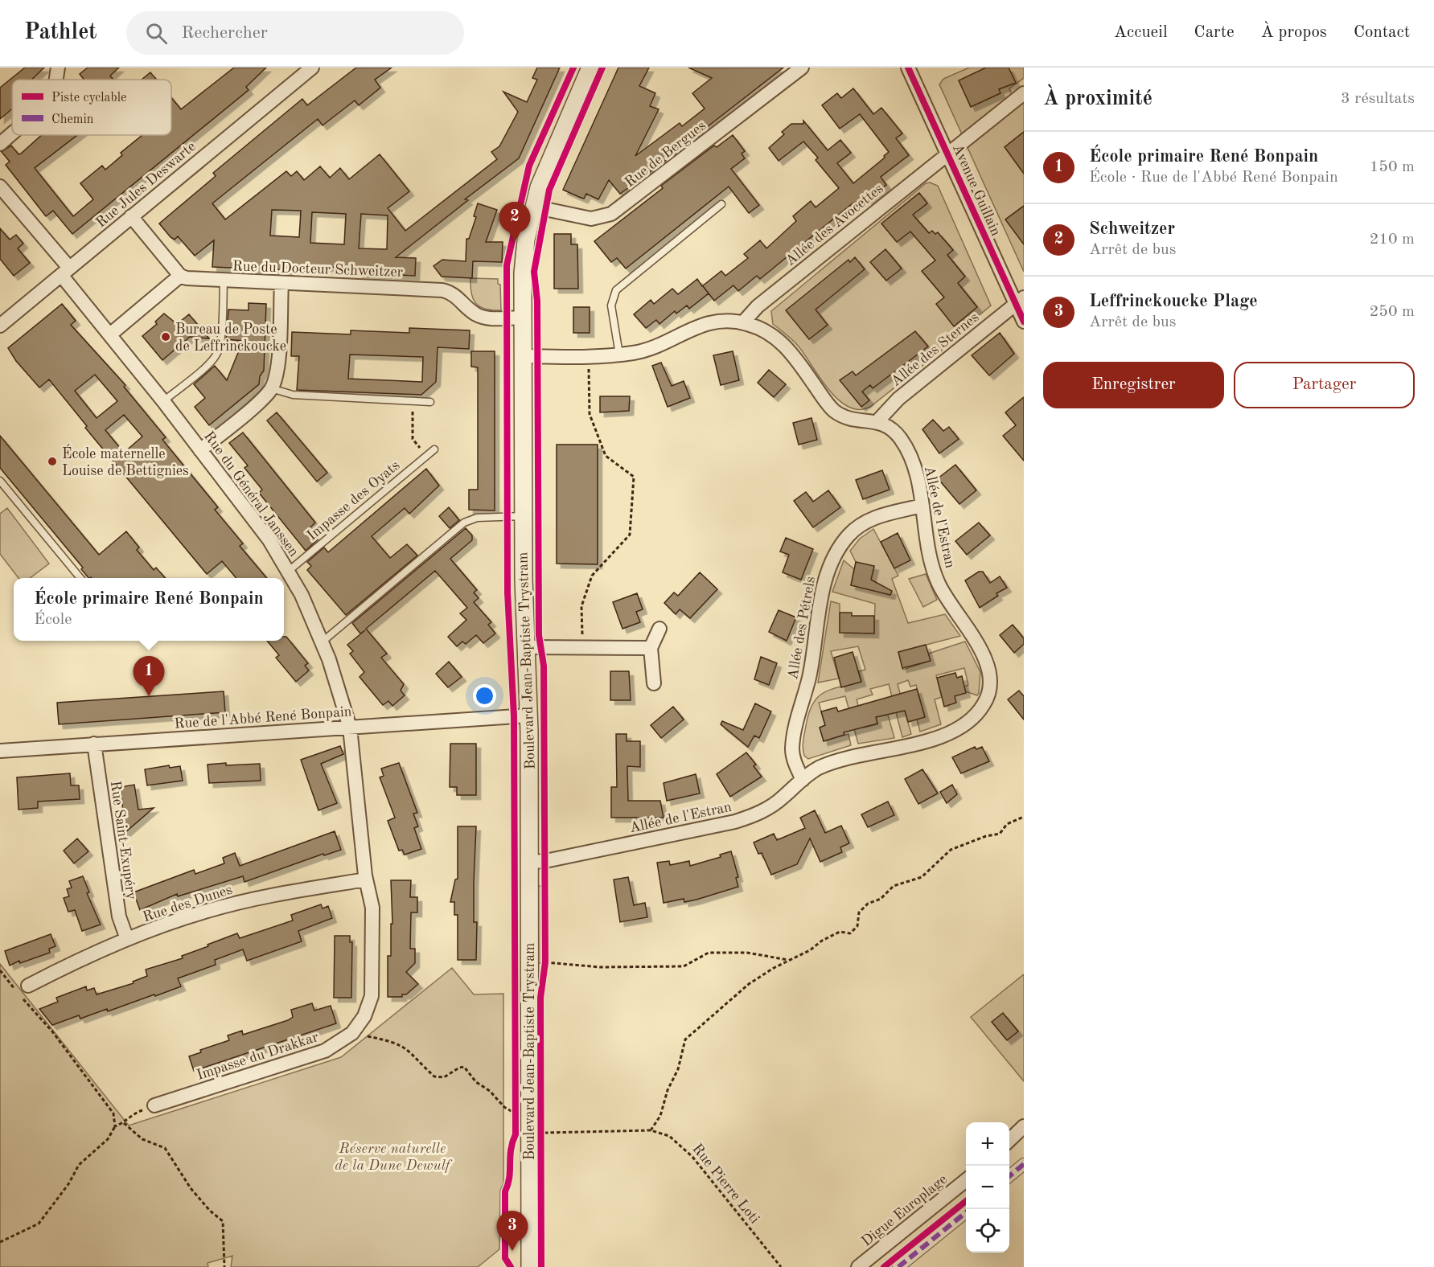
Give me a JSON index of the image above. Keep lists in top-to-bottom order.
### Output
{
  "streets": {
    "street": [
      "Rue de Bergues",
      "Rue Jules Deswarte",
      "Avenue Guillain",
      "Allée des Avocettes",
      "Rue du Docteur Schweitzer",
      "Allée des Sternes",
      "Rue du Général Janssen",
      "Allée de l'Estran",
      "Allée des Pétrels",
      "Boulevard Jean-Baptiste Trystram",
      "Rue de l'Abbé René Bonpain",
      "Rue Saint-Exupéry",
      "Rue des Dunes",
      "Impasse du Drakkar",
      "Digue Europlage"
    ],
    "lane": ["Impasse des Oyats"],
    "path": ["Rue Pierre Loti"]
  },
  "crossings": [
    ["Rue de Bergues", "Boulevard Jean-Baptiste Trystram"],
    ["Rue Jules Deswarte", "Rue du Général Janssen"],
    ["Avenue Guillain", "Allée des Avocettes"],
    ["Avenue Guillain", "Allée des Sternes"],
    ["Rue du Docteur Schweitzer", "Boulevard Jean-Baptiste Trystram"],
    ["Allée des Sternes", "Allée de l'Estran"],
    ["Rue du Général Janssen", "Impasse des Oyats"],
    ["Rue du Général Janssen", "Rue de l'Abbé René Bonpain"],
    ["Rue du Général Janssen", "Rue des Dunes"],
    ["Rue du Général Janssen", "Impasse du Drakkar"],
    ["Allée de l'Estran", "Allée des Pétrels"],
    ["Allée de l'Estran", "Boulevard Jean-Baptiste Trystram"],
    ["Boulevard Jean-Baptiste Trystram", "Rue de l'Abbé René Bonpain"],
    ["Rue de l'Abbé René Bonpain", "Rue Saint-Exupéry"],
    ["Rue Saint-Exupéry", "Rue des Dunes"],
    ["Rue des Dunes", "Impasse du Drakkar"]
  ],
  "parks": ["Réserve naturelle de la Dune Dewulf"],
  "places": ["Bureau de Poste de Leffrinckoucke", "École maternelle Louise de Bettignies"],
  "legend": ["Piste cyclable", "Chemin"],
  "page": {
    "header": "Pathlet",
    "search": "Rechercher",
    "nav": [
      "Accueil",
      "Carte",
      "À propos",
      "Contact"
    ],
    "heading": ["À proximité", "3 résultats"],
    "list": [
      {
        "mark": "1",
        "name": "École primaire René Bonpain",
        "note": "École · Rue de l'Abbé René Bonpain",
        "value": "150 m"
      },
      {
        "mark": "2",
        "name": "Schweitzer",
        "note": "Arrêt de bus",
        "value": "210 m"
      },
      {
        "mark": "3",
        "name": "Leffrinckoucke Plage",
        "note": "Arrêt de bus",
        "value": "250 m"
      }
    ],
    "pins": ["2", "1", "3"],
    "buttons": ["Enregistrer", "Partager"],
    "popup": ["École primaire René Bonpain", "École"],
    "map_buttons": ["+", "−"]
  }
}
